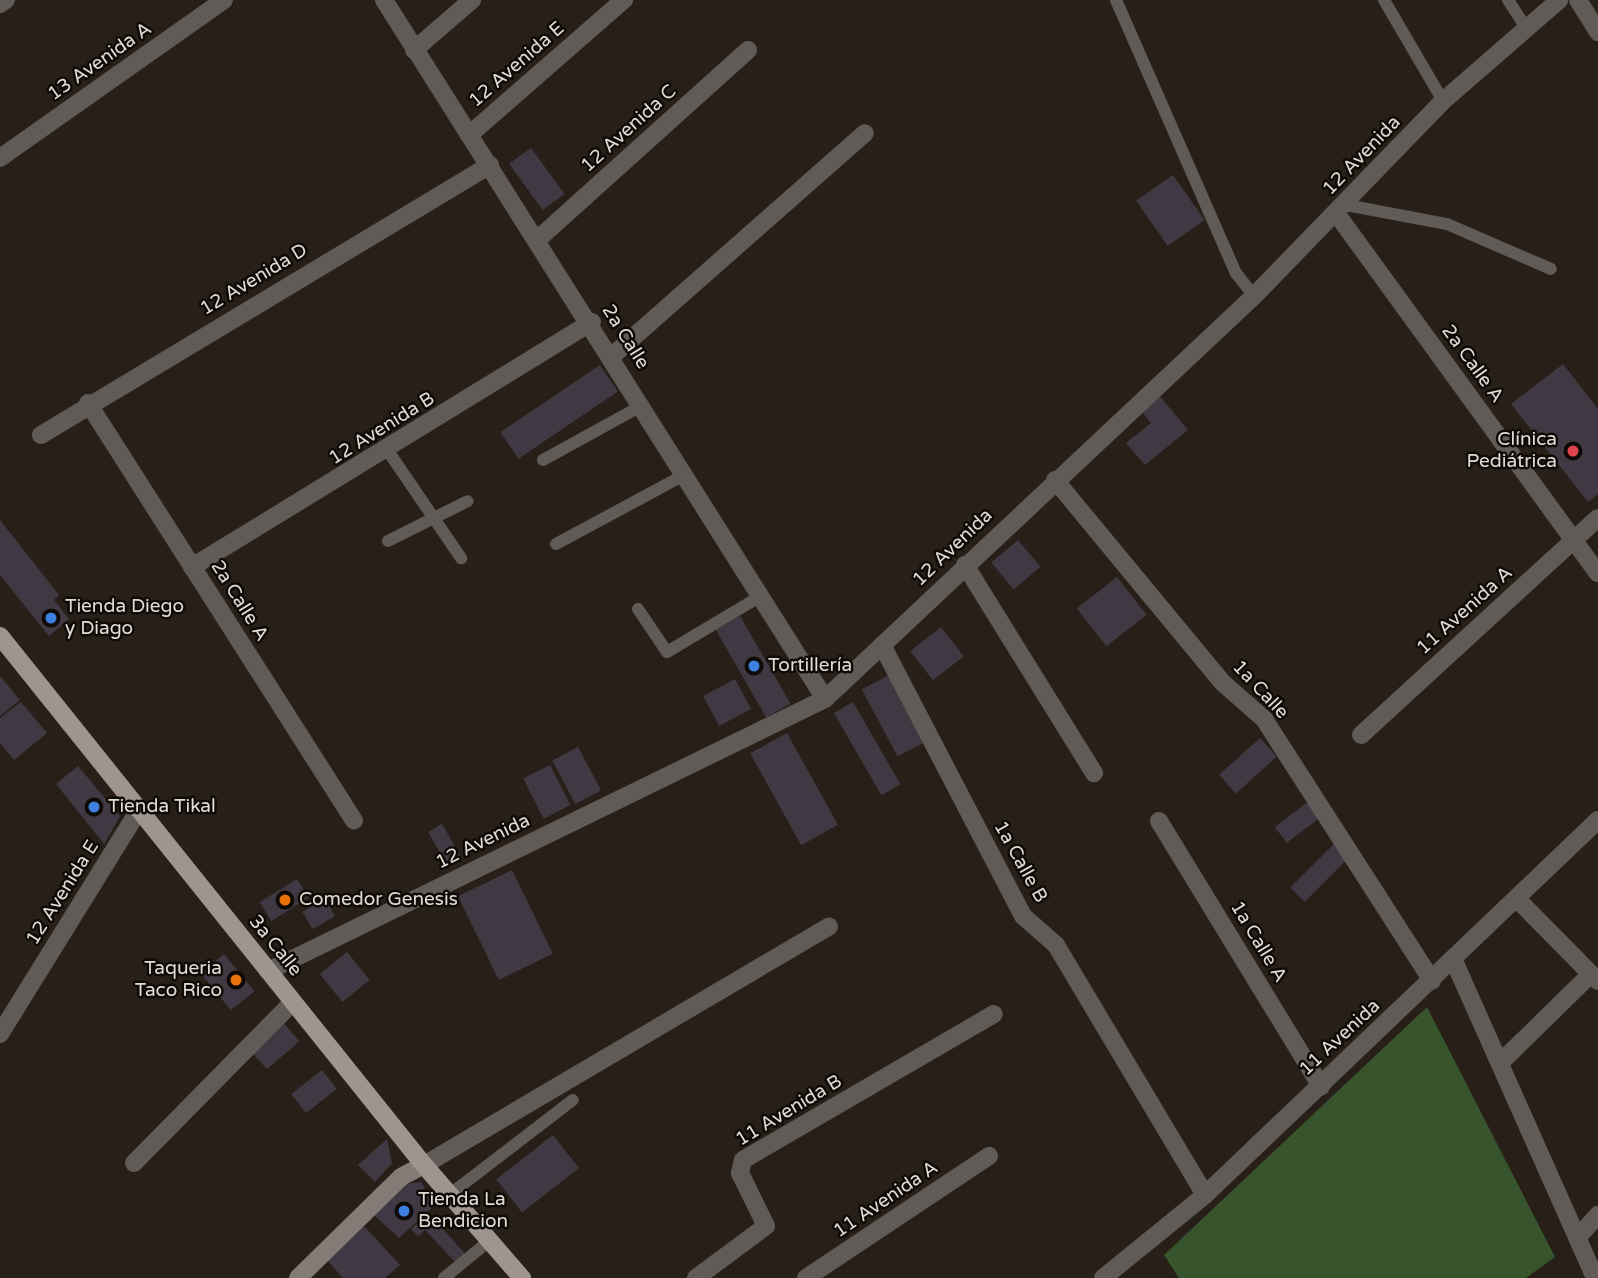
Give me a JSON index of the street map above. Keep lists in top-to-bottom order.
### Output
{
  "streets": {
    "main road": ["3a Calle"],
    "street": [
      "13 Avenida A",
      "12 Avenida E",
      "12 Avenida C",
      "12 Avenida",
      "12 Avenida D",
      "2a Calle",
      "2a Calle A",
      "12 Avenida B",
      "11 Avenida A",
      "1a Calle",
      "1a Calle B",
      "1a Calle A",
      "11 Avenida",
      "11 Avenida B"
    ]
  },
  "crossings": [
    ["12 Avenida E", "2a Calle"],
    ["12 Avenida E", "3a Calle"],
    ["12 Avenida C", "2a Calle"],
    ["12 Avenida", "2a Calle"],
    ["12 Avenida", "2a Calle A"],
    ["12 Avenida", "1a Calle"],
    ["12 Avenida", "1a Calle B"],
    ["12 Avenida", "3a Calle"],
    ["12 Avenida D", "2a Calle"],
    ["12 Avenida D", "2a Calle A"],
    ["2a Calle", "12 Avenida B"],
    ["2a Calle A", "12 Avenida B"],
    ["2a Calle A", "11 Avenida A"],
    ["1a Calle", "11 Avenida"],
    ["1a Calle B", "11 Avenida"],
    ["1a Calle A", "11 Avenida"]
  ],
  "places": [
    "Clínica Pediátrica",
    "Tienda Diego y Diago",
    "Tortillería",
    "Tienda Tikal",
    "Comedor Genesis",
    "Taqueria Taco Rico",
    "Tienda La Bendicion"
  ]
}
